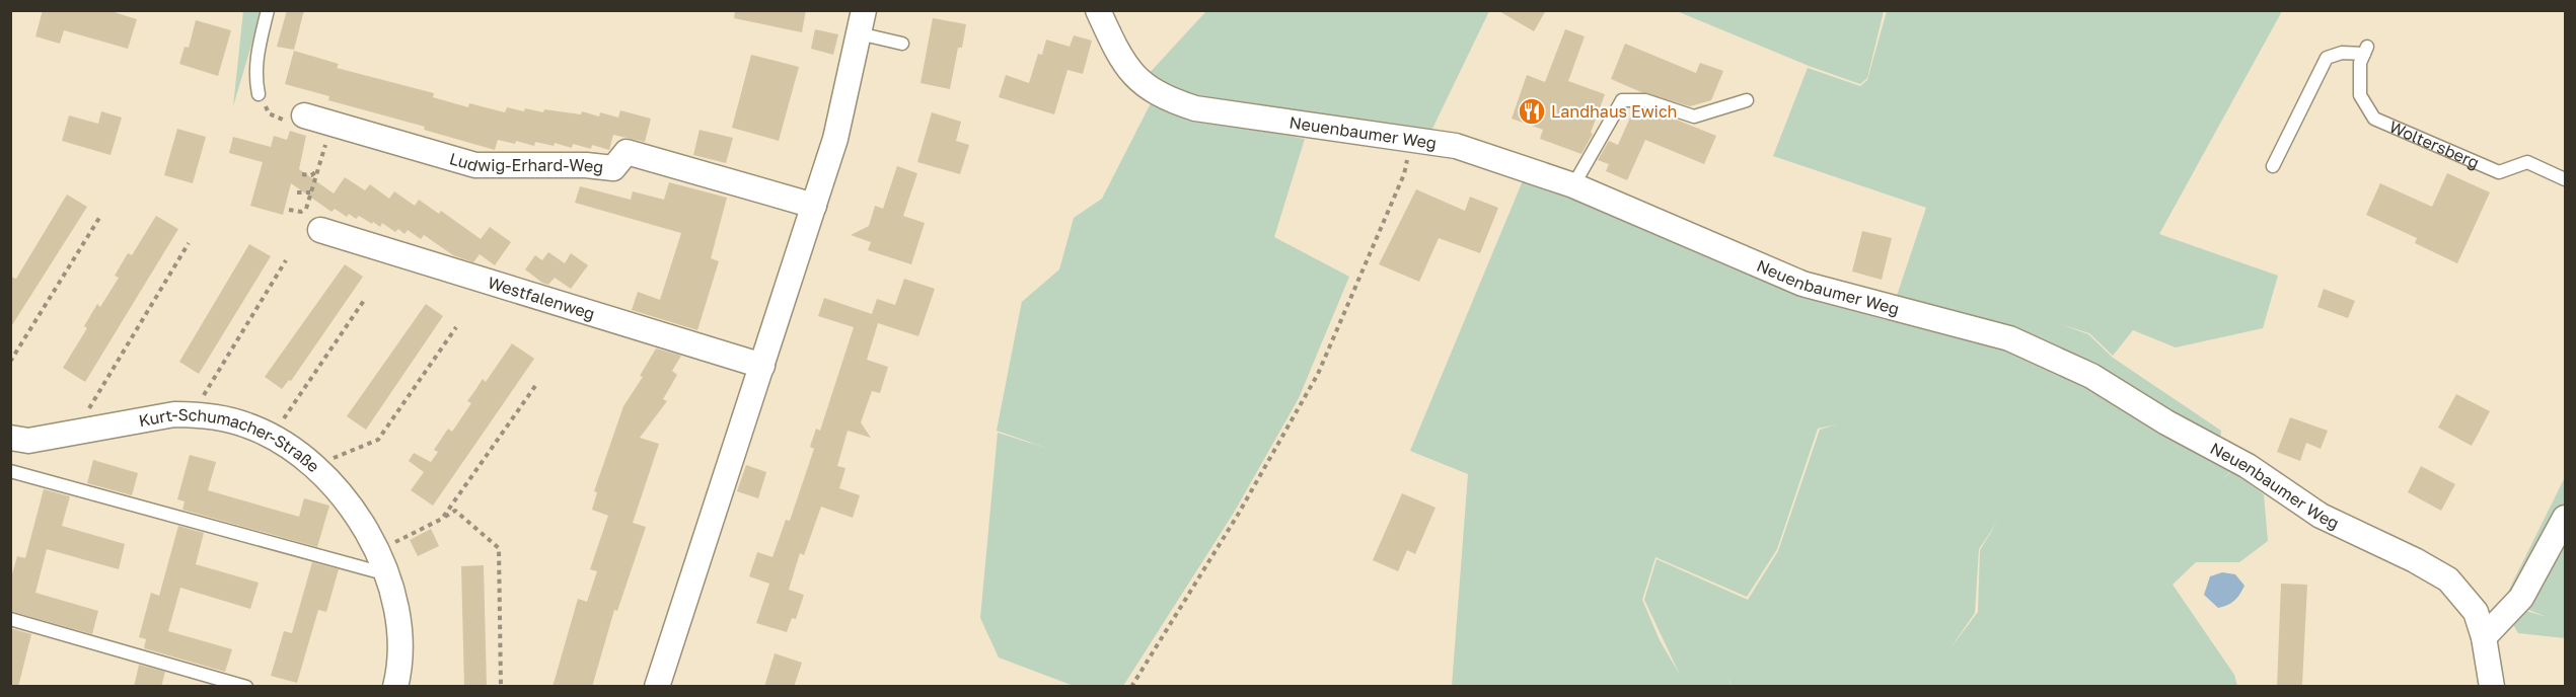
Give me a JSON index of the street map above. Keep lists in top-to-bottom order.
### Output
{
  "streets": {
    "street": [
      "Neuenbaumer Weg",
      "Ludwig-Erhard-Weg",
      "Westfalenweg",
      "Kurt-Schumacher-Straße"
    ],
    "lane": ["Woltersberg"]
  },
  "places": {
    "restaurant": ["Landhaus Ewich"]
  }
}
